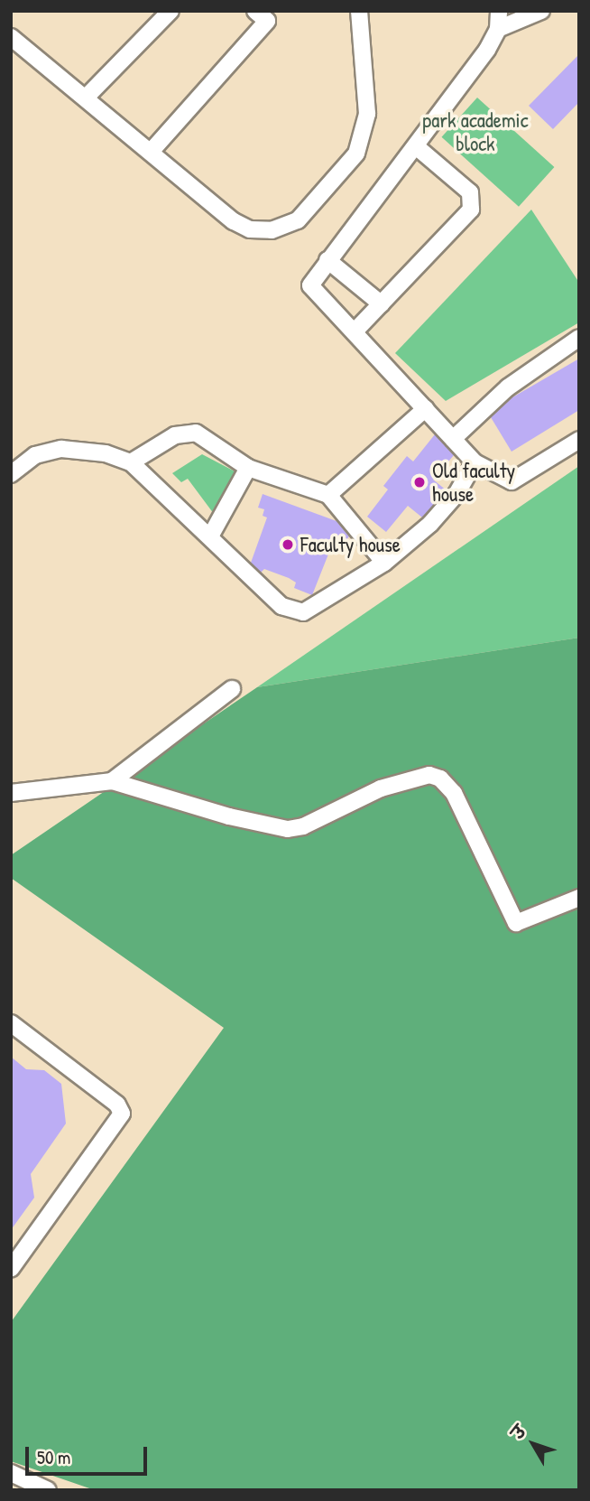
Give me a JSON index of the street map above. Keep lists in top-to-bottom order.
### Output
{
  "parks": ["park academic block"],
  "places": ["Old faculty house", "Faculty house"],
  "scale_bar": "50 m",
  "north": "top left"
}
